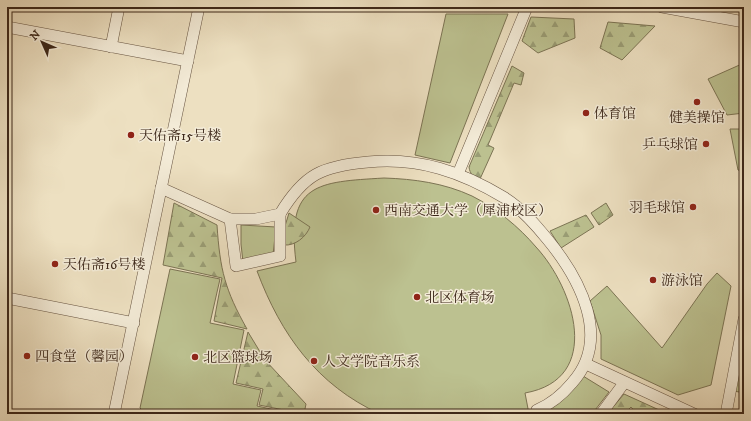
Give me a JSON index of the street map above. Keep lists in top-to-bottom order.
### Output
{
  "places": [
    "健美操馆",
    "体育馆",
    "天佑斋15号楼",
    "乒乓球馆",
    "羽毛球馆",
    "西南交通大学（犀浦校区）",
    "天佑斋16号楼",
    "游泳馆",
    "北区体育场",
    "四食堂（馨园）",
    "北区篮球场",
    "人文学院音乐系"
  ],
  "north": "top left"
}
